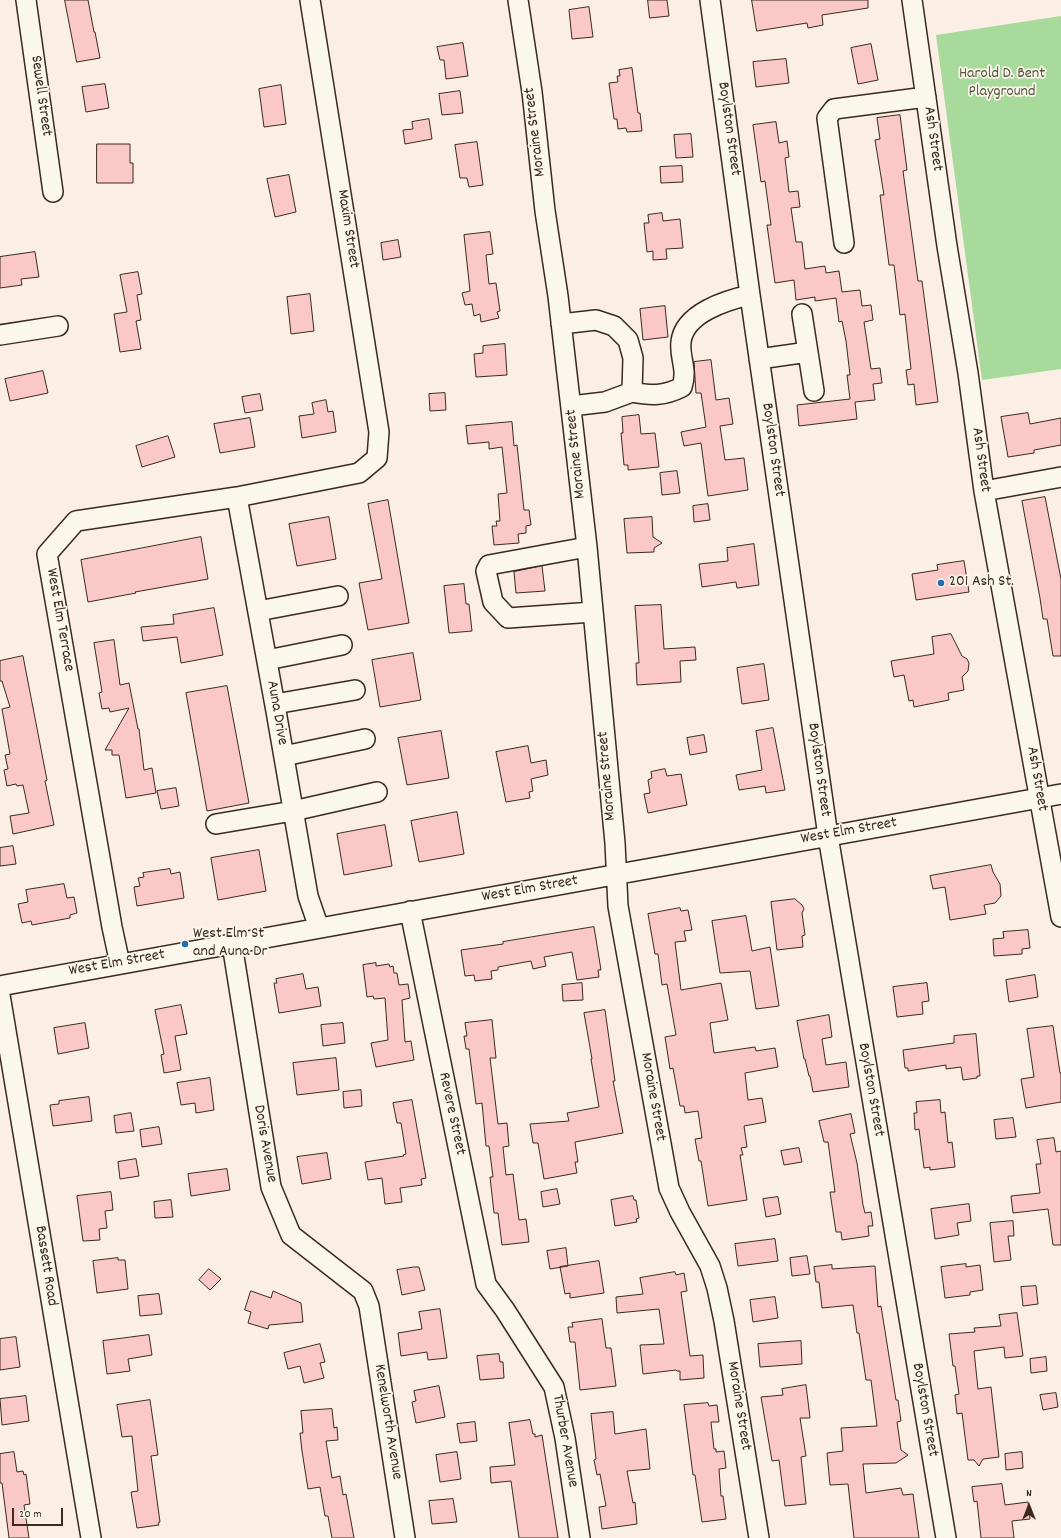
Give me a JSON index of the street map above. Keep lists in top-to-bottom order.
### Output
{
  "streets": {
    "street": [
      "Sewell Street",
      "Boylston Street",
      "Moraine Street",
      "Ash Street",
      "Maxim Street",
      "West Elm Terrace",
      "Auna Drive",
      "West Elm Street",
      "Revere Street",
      "Doris Avenue",
      "Bassett Road",
      "Kenelworth Avenue",
      "Thurber Avenue"
    ]
  },
  "crossings": [
    ["Boylston Street", "West Elm Street"],
    ["Moraine Street", "West Elm Street"],
    ["Ash Street", "West Elm Street"],
    ["Maxim Street", "West Elm Terrace"],
    ["West Elm Terrace", "Auna Drive"],
    ["West Elm Terrace", "West Elm Street"],
    ["Auna Drive", "West Elm Street"],
    ["West Elm Street", "Revere Street"],
    ["West Elm Street", "Doris Avenue"],
    ["Revere Street", "Thurber Avenue"],
    ["Doris Avenue", "Kenelworth Avenue"]
  ],
  "parks": ["Harold D. Bent Playground"],
  "places": ["201 Ash St.", "West Elm St and Auna Dr"],
  "scale_bar": "20 m",
  "north": "top"
}
